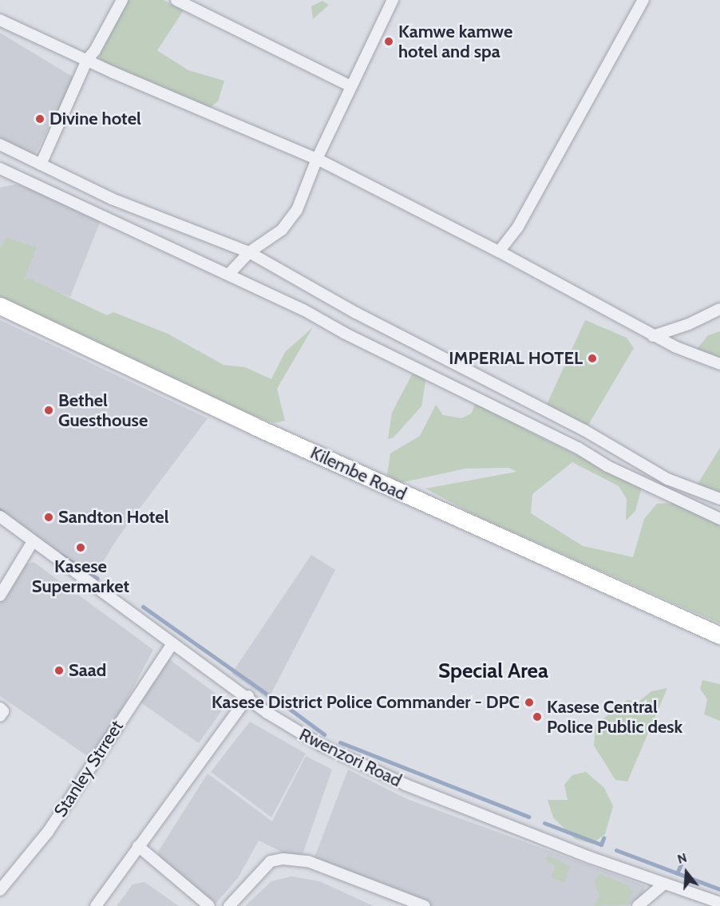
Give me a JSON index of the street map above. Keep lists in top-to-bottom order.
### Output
{
  "streets": {
    "main road": ["Kilembe Road"],
    "street": ["Rwenzori Road", "Stanley Strreet"]
  },
  "crossings": [
    ["Rwenzori Road", "Stanley Strreet"]
  ],
  "districts": ["Special Area"],
  "places": [
    "Kamwe kamwe hotel and spa",
    "Divine hotel",
    "IMPERIAL HOTEL",
    "Bethel Guesthouse",
    "Sandton Hotel",
    "Kasese Supermarket",
    "Saad",
    "Kasese District Police Commander - DPC",
    "Kasese Central Police Public desk"
  ],
  "north": "top"
}
